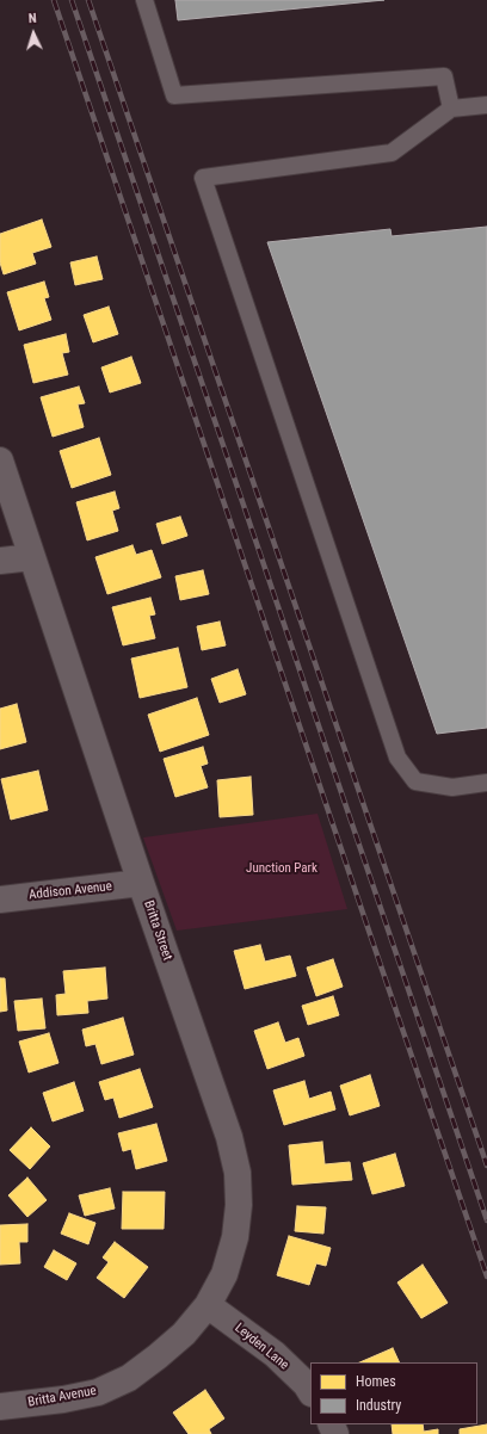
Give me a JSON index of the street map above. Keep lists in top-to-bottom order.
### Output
{
  "streets": {
    "street": [
      "Addison Avenue",
      "Britta Street",
      "Leyden Lane",
      "Britta Avenue"
    ]
  },
  "crossings": [
    ["Addison Avenue", "Britta Street"],
    ["Britta Street", "Leyden Lane"],
    ["Britta Street", "Britta Avenue"],
    ["Leyden Lane", "Britta Avenue"]
  ],
  "parks": ["Junction Park"],
  "legend": ["Homes", "Industry"],
  "north": "top"
}
